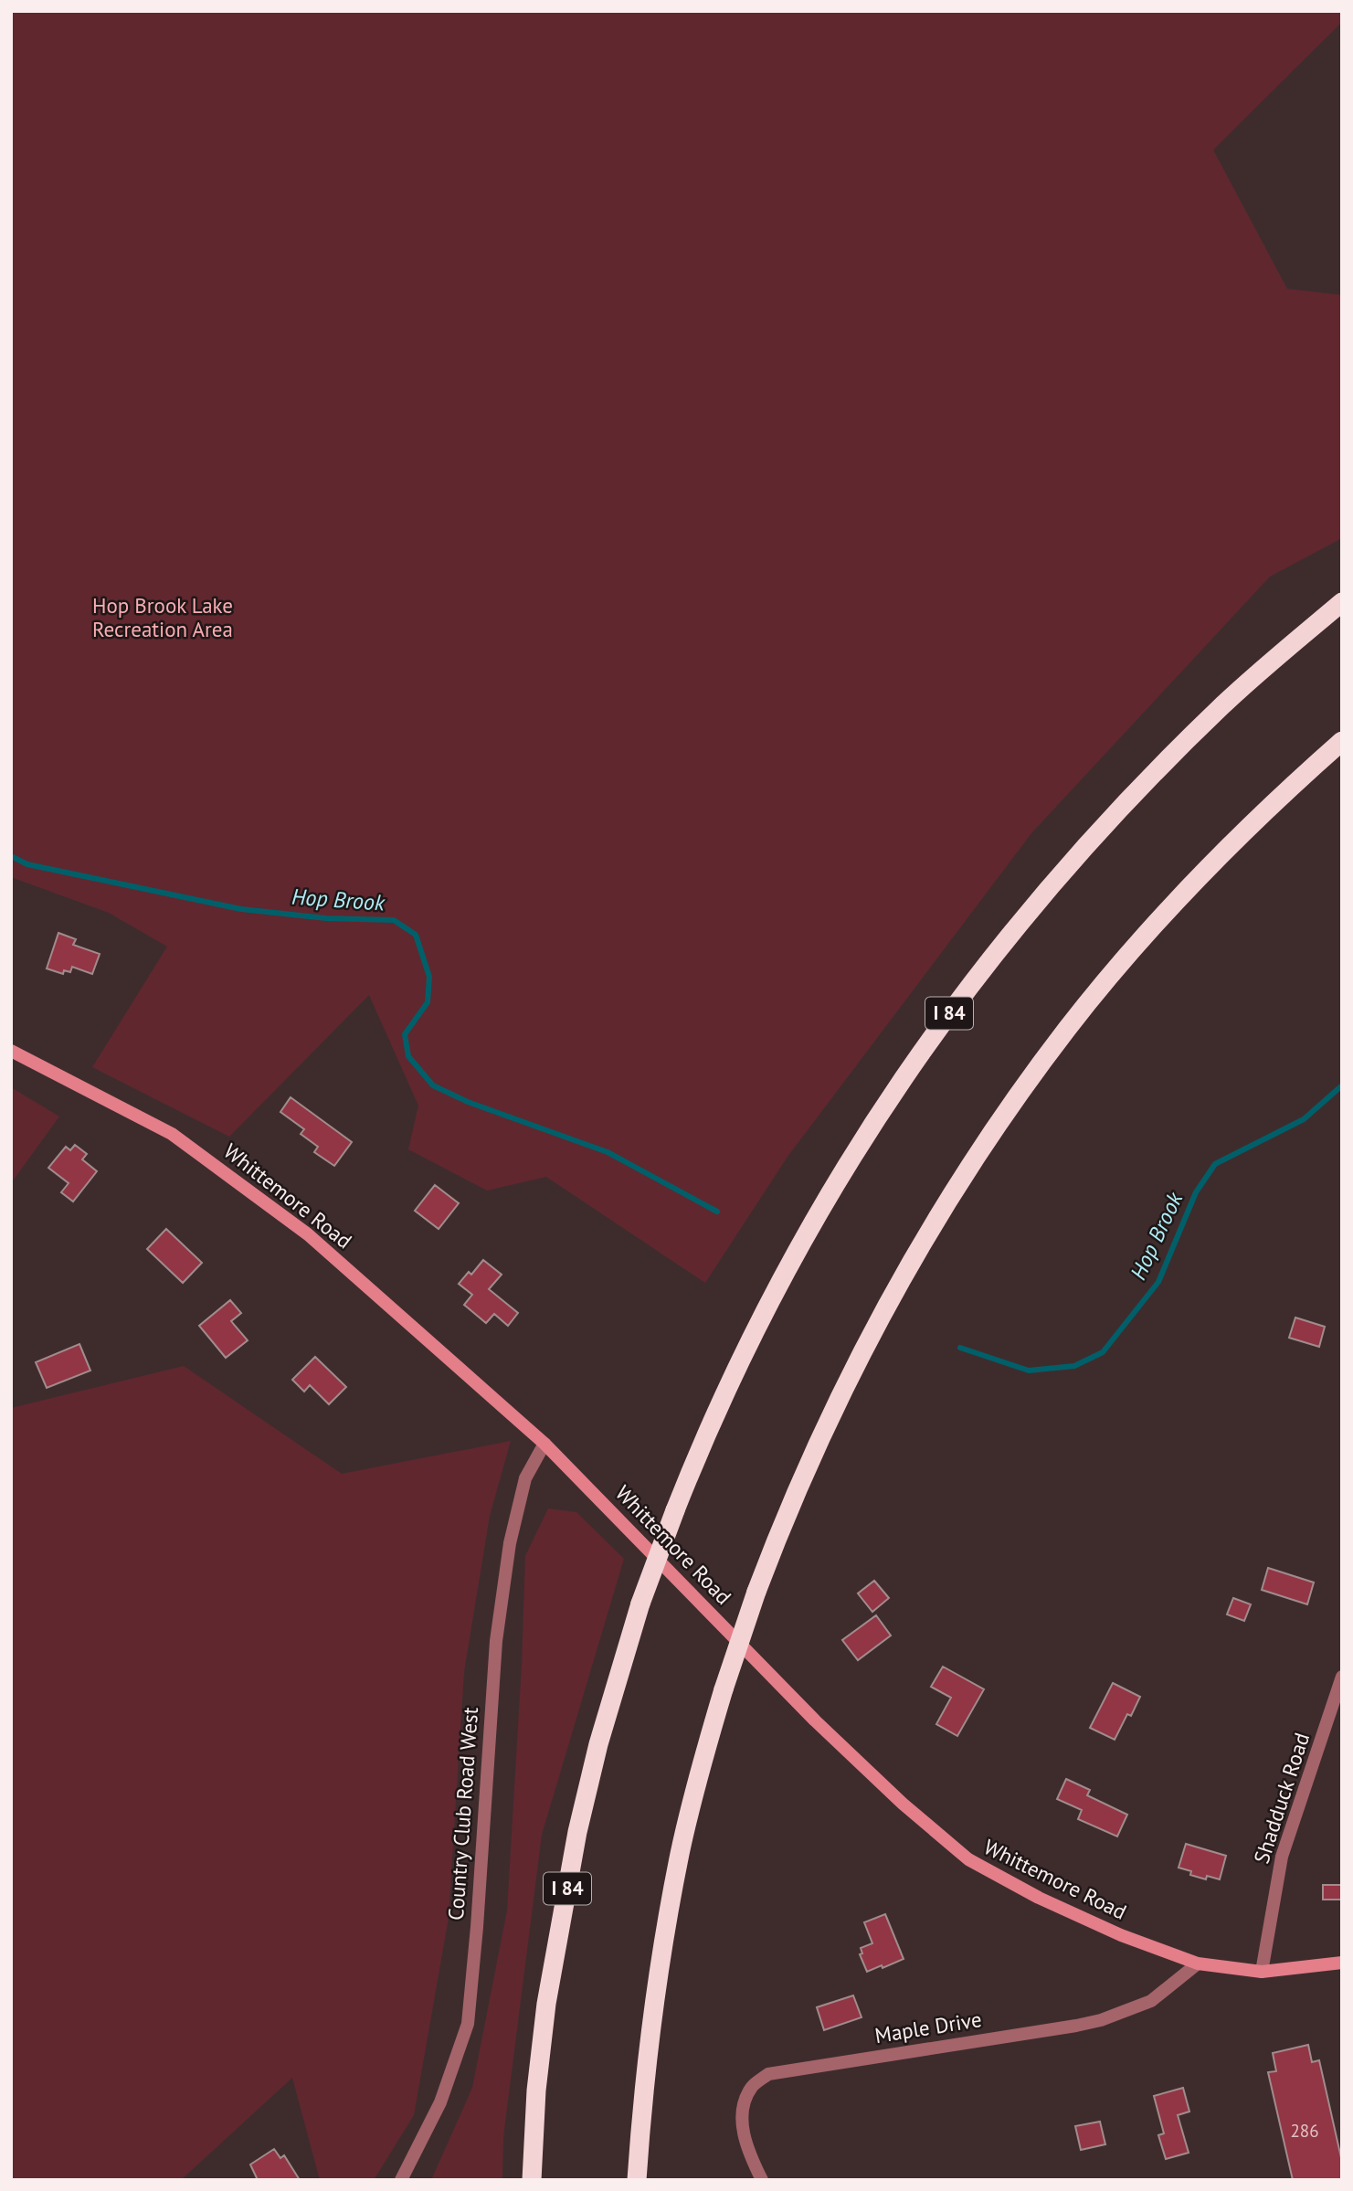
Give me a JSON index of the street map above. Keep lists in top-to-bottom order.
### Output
{
  "streets": {
    "highway": ["I 84"],
    "main road": ["Whittemore Road"],
    "street": ["Shadduck Road", "Country Club Road West", "Maple Drive"]
  },
  "crossings": [
    ["Whittemore Road", "Shadduck Road"],
    ["Whittemore Road", "Country Club Road West"],
    ["Whittemore Road", "Maple Drive"]
  ],
  "water": ["Hop Brook"],
  "parks": ["Hop Brook Lake Recreation Area"],
  "house_numbers": ["286"]
}
